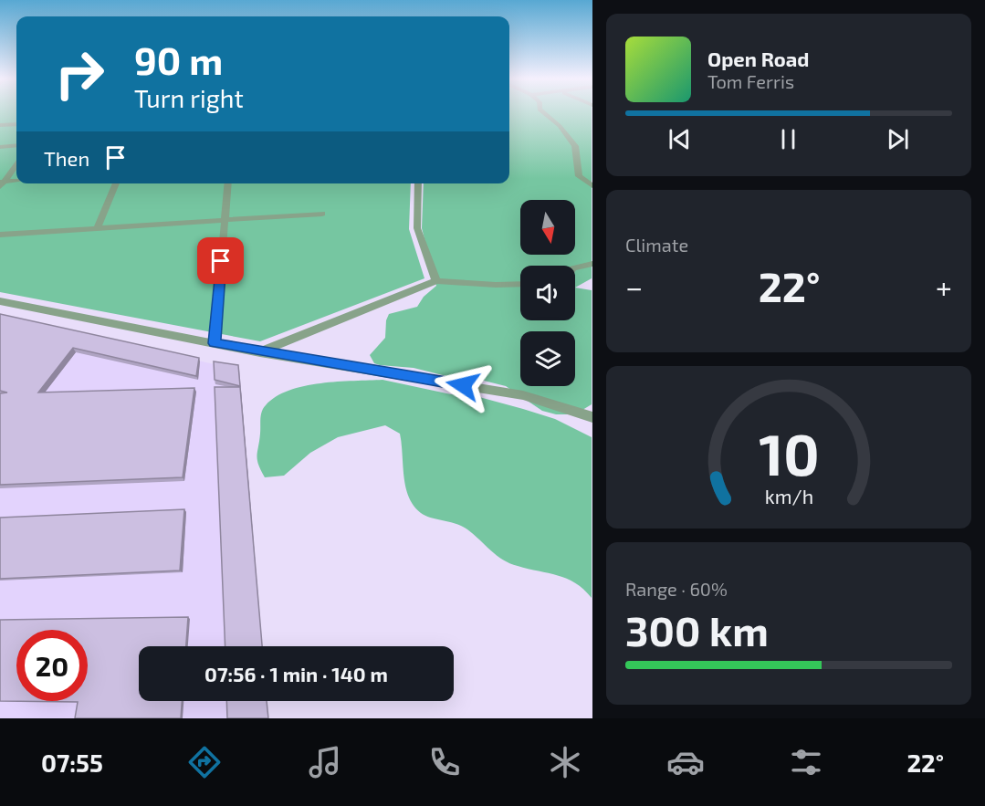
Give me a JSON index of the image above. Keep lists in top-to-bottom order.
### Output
{
  "north": "bottom",
  "page": {
    "turn": ["90 m", "Turn right"],
    "song": ["Open Road", "Tom Ferris"],
    "then": "Then",
    "tile": [
      "Climate",
      ["Range · 60%", "300 km"]
    ],
    "heat": ["−", "22°", "+"],
    "limit": "20",
    "trip": "07:56 · 1 min · 140 m",
    "tabs": ["07:55", "22°"],
    "gauge": ["10", "km/h"]
  }
}
